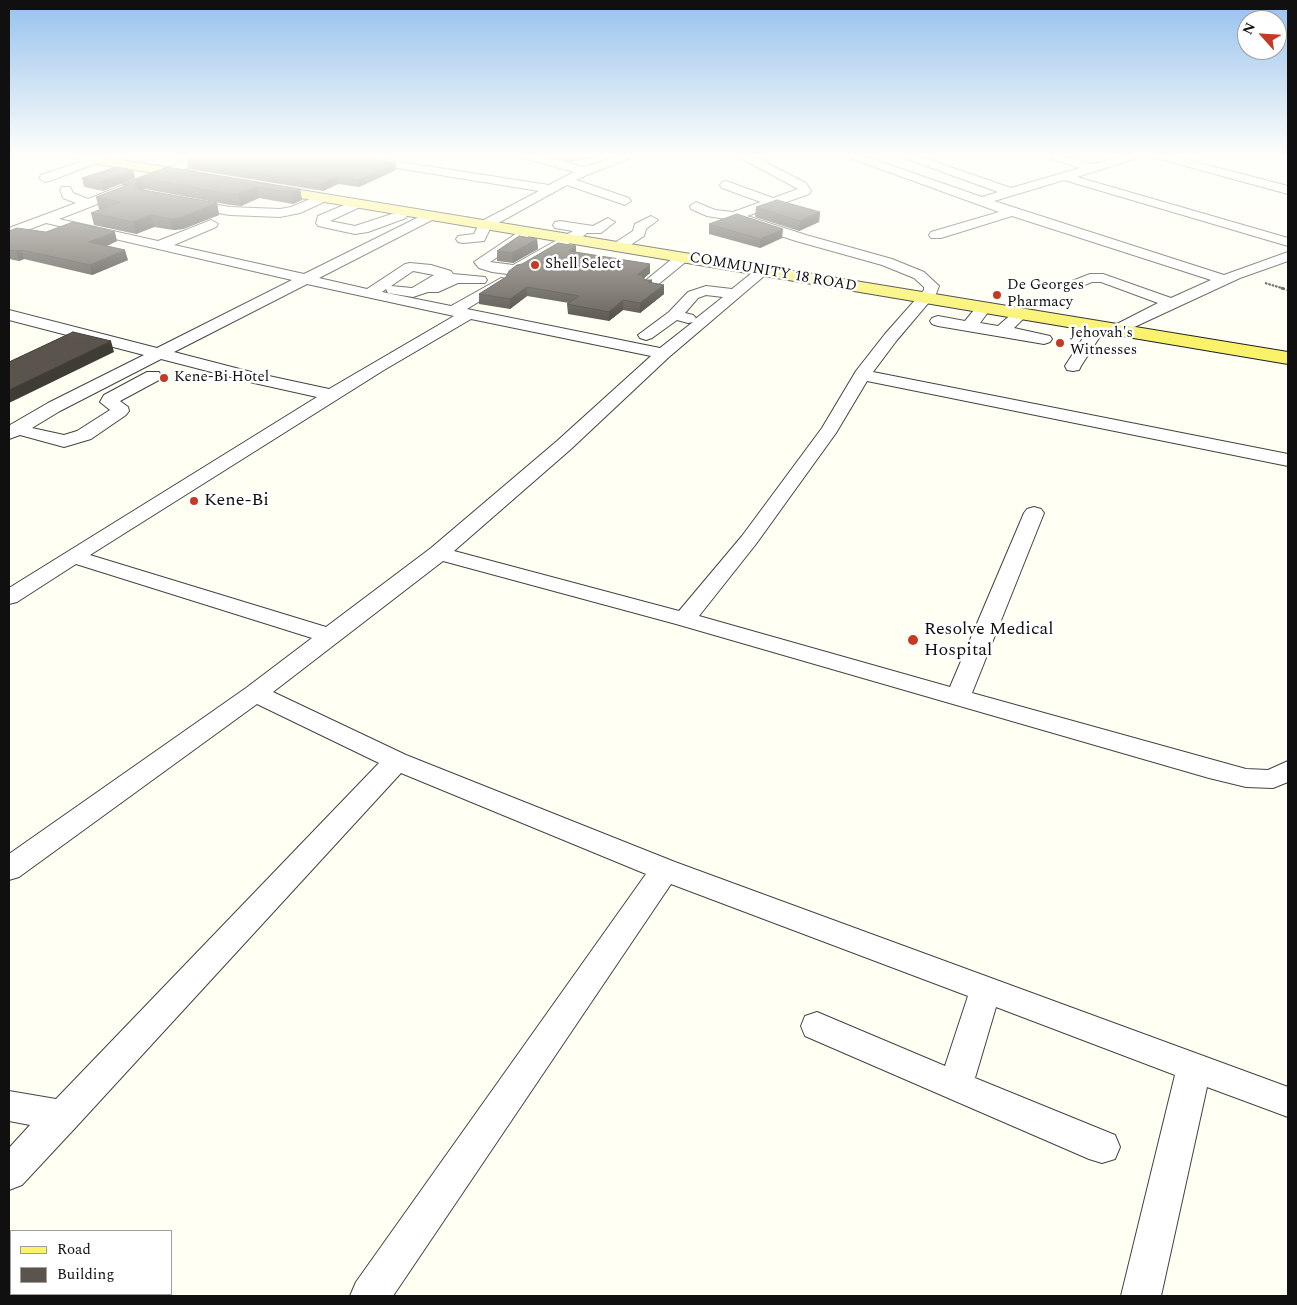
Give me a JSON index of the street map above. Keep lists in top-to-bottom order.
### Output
{
  "streets": {
    "main road": ["COMMUNITY 18 ROAD"]
  },
  "places": [
    "Shell Select",
    "De Georges Pharmacy",
    "Jehovah's Witnesses",
    "Kene-Bi Hotel",
    "Kene-Bi",
    "Resolve Medical Hospital"
  ],
  "legend": ["Road", "Building"],
  "north": "top left"
}
